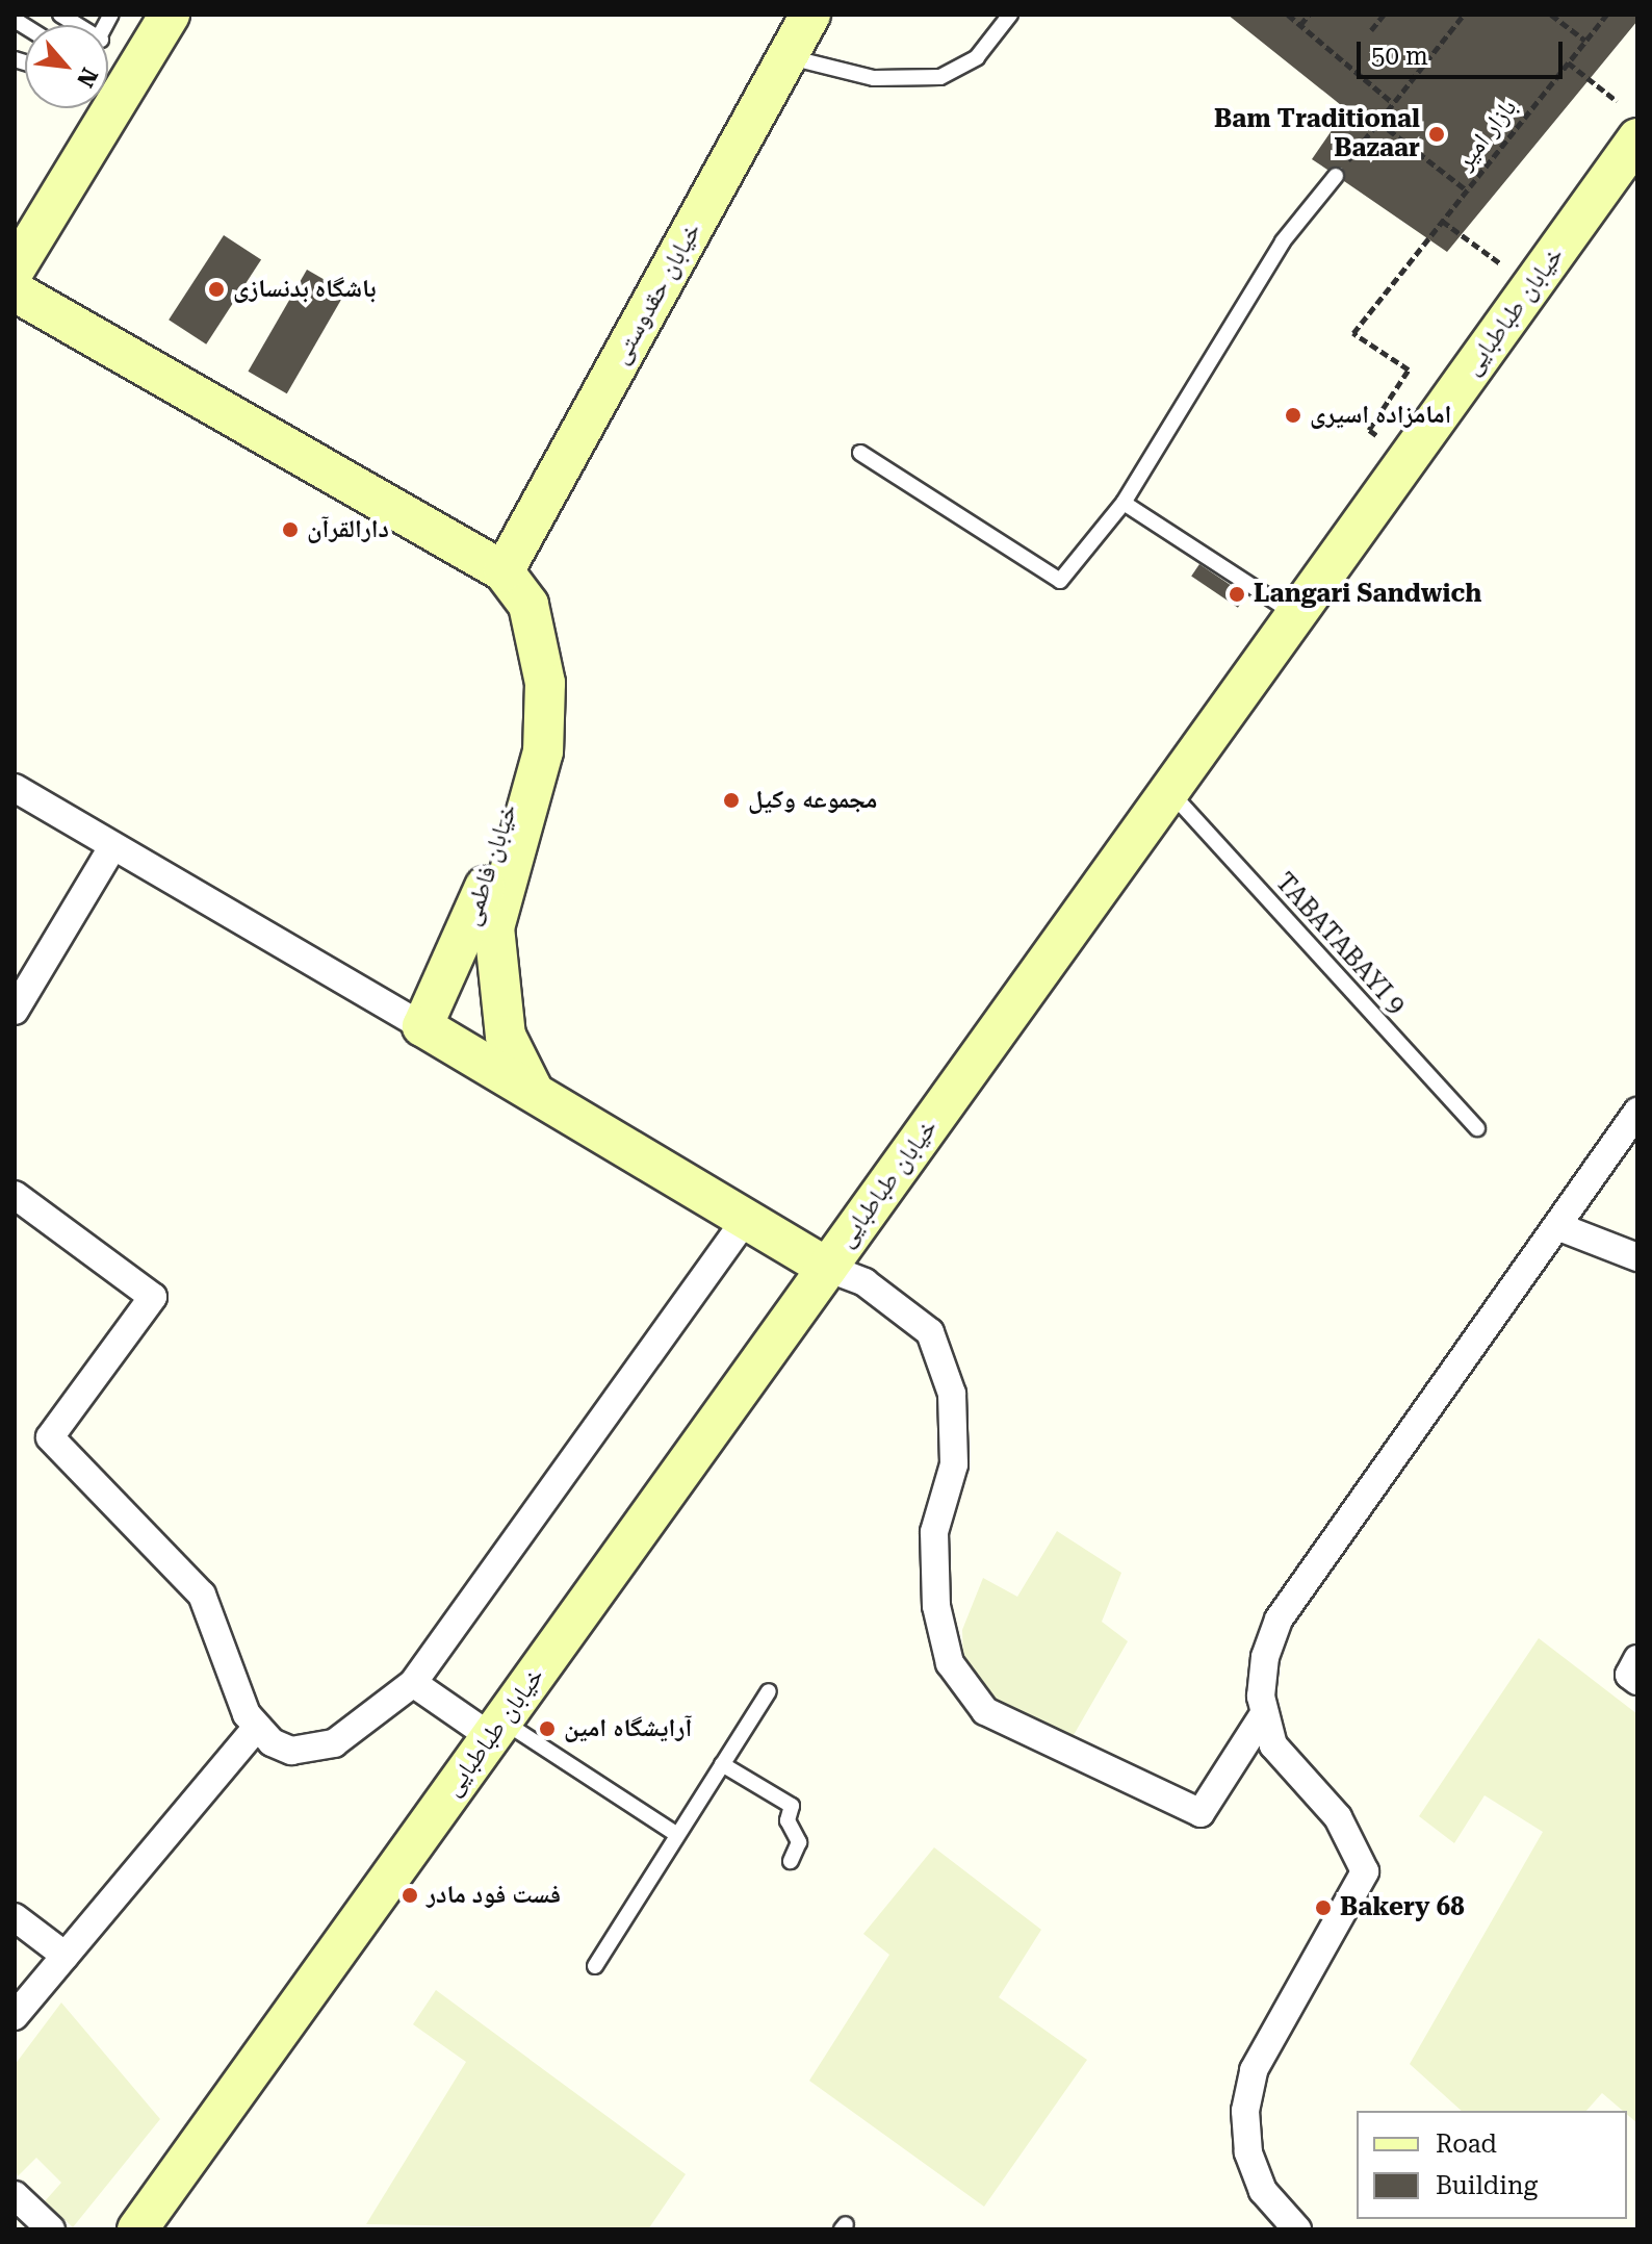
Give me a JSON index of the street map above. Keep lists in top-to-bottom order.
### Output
{
  "streets": {
    "street": ["خیابان حقدوستی", "خیابان طباطبایی", "خیابان فاطمی"],
    "lane": ["TABATABAYI 9"],
    "path": ["بازار امیر"]
  },
  "crossings": [
    ["خیابان حقدوستی", "خیابان فاطمی"],
    ["خیابان طباطبایی", "TABATABAYI 9"]
  ],
  "places": [
    "Bam Traditional Bazaar",
    "باشگاه بدنسازی",
    "امامزاده اسیری",
    "دارالقرآن",
    "Langari Sandwich",
    "مجموعه وکیل",
    "آرایشگاه امین",
    "فست فود مادر",
    "Bakery 68"
  ],
  "legend": ["Road", "Building"],
  "scale_bar": "50 m",
  "north": "bottom right"
}
